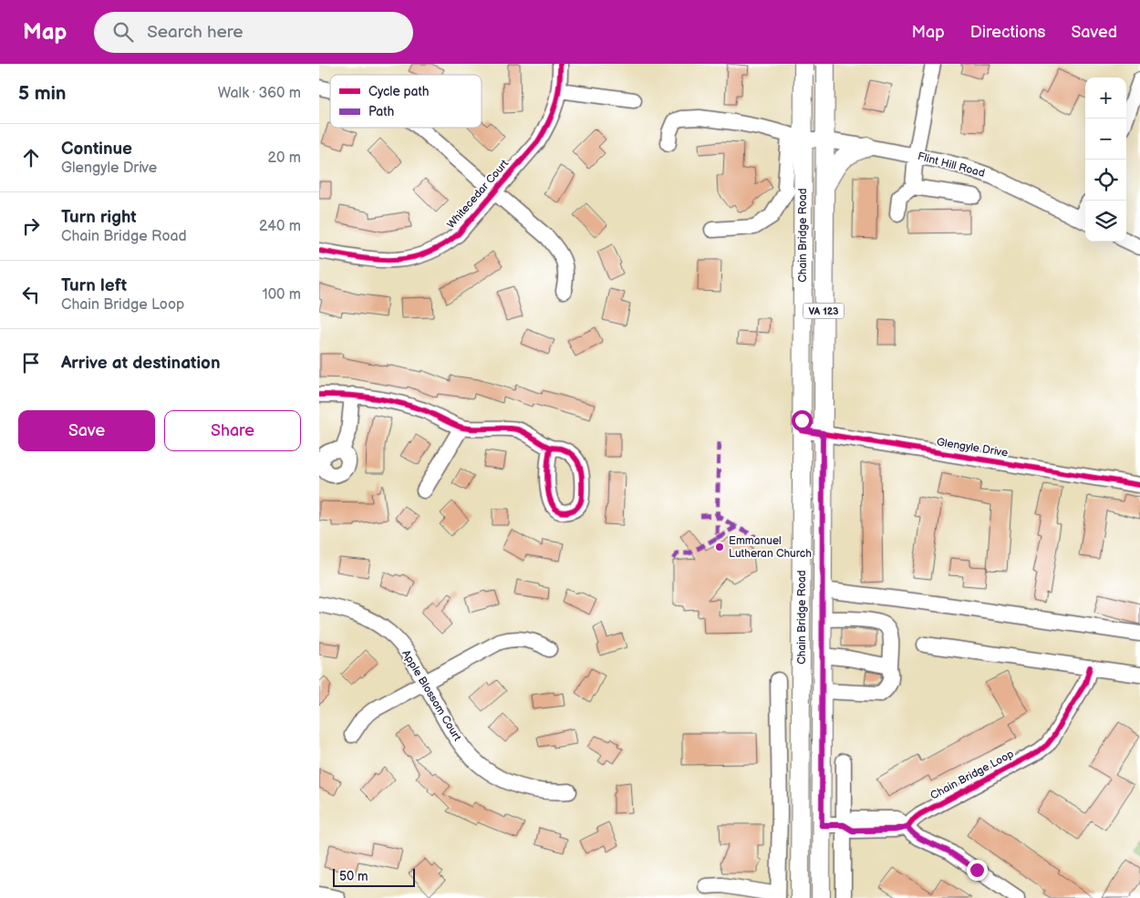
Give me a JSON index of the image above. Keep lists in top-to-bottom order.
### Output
{
  "streets": {
    "main road": ["Chain Bridge Road", "VA 123"],
    "street": [
      "Flint Hill Road",
      "Whitecedar Court",
      "Glengyle Drive",
      "Apple Blossom Court",
      "Chain Bridge Loop"
    ]
  },
  "crossings": [
    ["Flint Hill Road", "Chain Bridge Road"],
    ["Chain Bridge Road", "Glengyle Drive"]
  ],
  "places": ["Emmanuel Lutheran Church"],
  "legend": ["Cycle path", "Path"],
  "scale_bar": "50 m",
  "page": {
    "header": "Map",
    "search": "Search here",
    "nav": ["Map", "Directions", "Saved"],
    "heading": ["5 min", "Walk · 360 m"],
    "map_buttons": ["+", "−"],
    "list": [
      ["Continue", "Glengyle Drive", "20 m"],
      ["Turn right", "Chain Bridge Road", "240 m"],
      ["Turn left", "Chain Bridge Loop", "100 m"],
      "Arrive at destination"
    ],
    "buttons": ["Save", "Share"],
    "scale": "50 m"
  }
}
